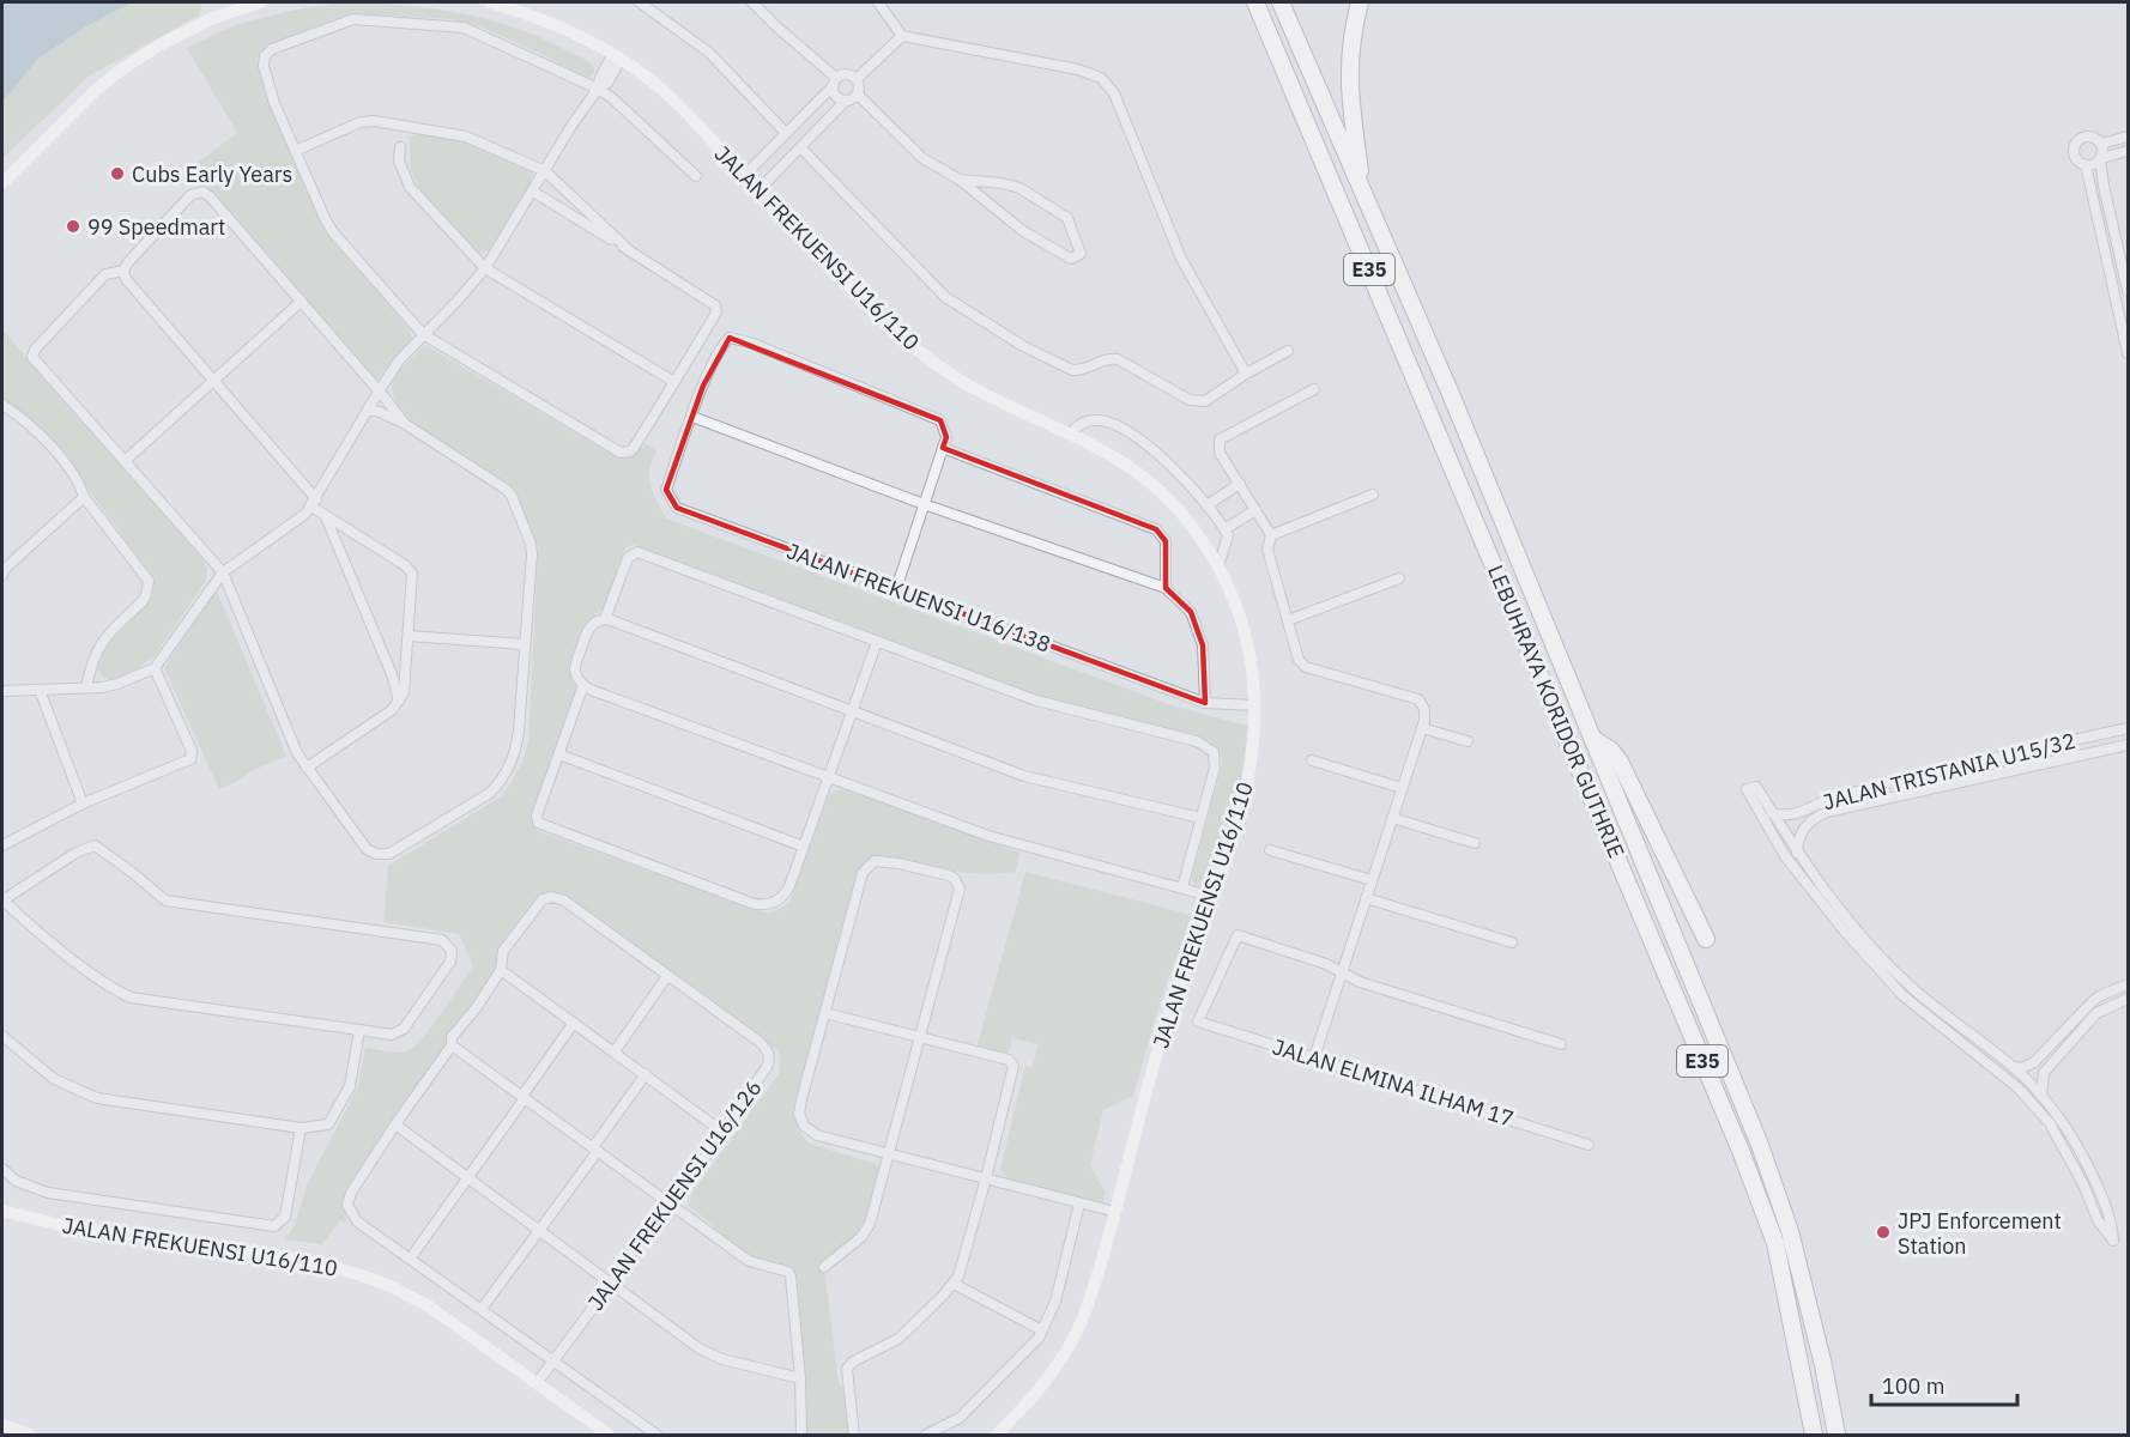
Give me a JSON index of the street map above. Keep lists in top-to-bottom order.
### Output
{
  "streets": {
    "highway": ["E35", "LEBUHRAYA KORIDOR GUTHRIE"],
    "street": [
      "JALAN FREKUENSI U16/110",
      "JALAN FREKUENSI U16/138",
      "JALAN TRISTANIA U15/32",
      "JALAN ELMINA ILHAM 17",
      "JALAN FREKUENSI U16/126"
    ]
  },
  "crossings": [
    ["JALAN FREKUENSI U16/110", "JALAN FREKUENSI U16/138"],
    ["JALAN FREKUENSI U16/110", "JALAN FREKUENSI U16/126"]
  ],
  "places": ["Cubs Early Years", "99 Speedmart", "JPJ Enforcement Station"],
  "scale_bar": "100 m"
}
